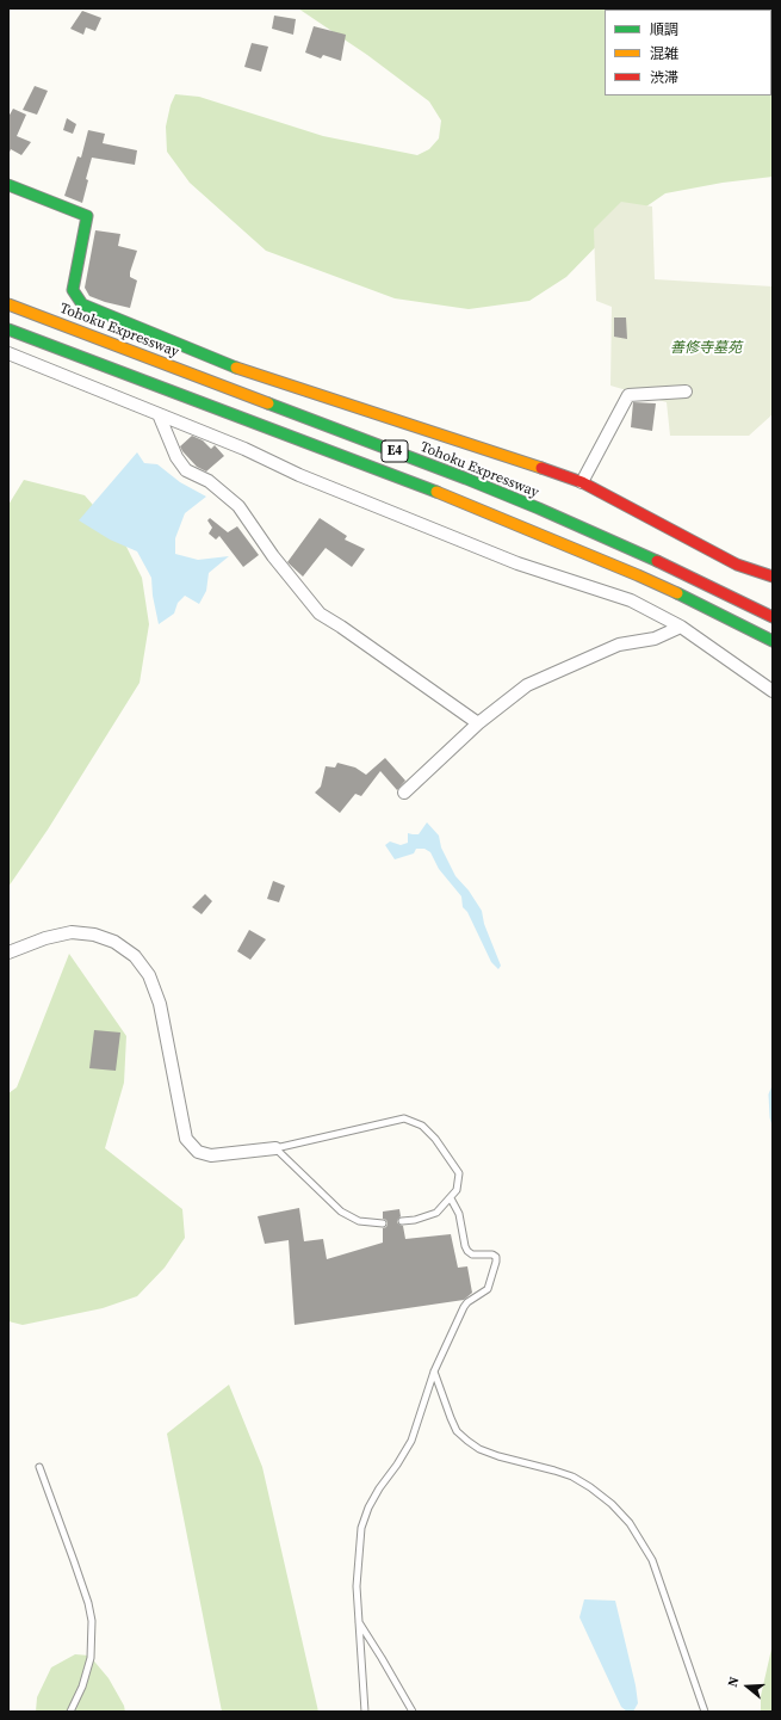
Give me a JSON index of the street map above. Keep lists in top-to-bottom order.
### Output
{
  "streets": {
    "main road": ["Tohoku Expressway", "E4"]
  },
  "parks": ["善修寺墓苑"],
  "legend": ["順調", "混雑", "渋滞"],
  "north": "left"
}
